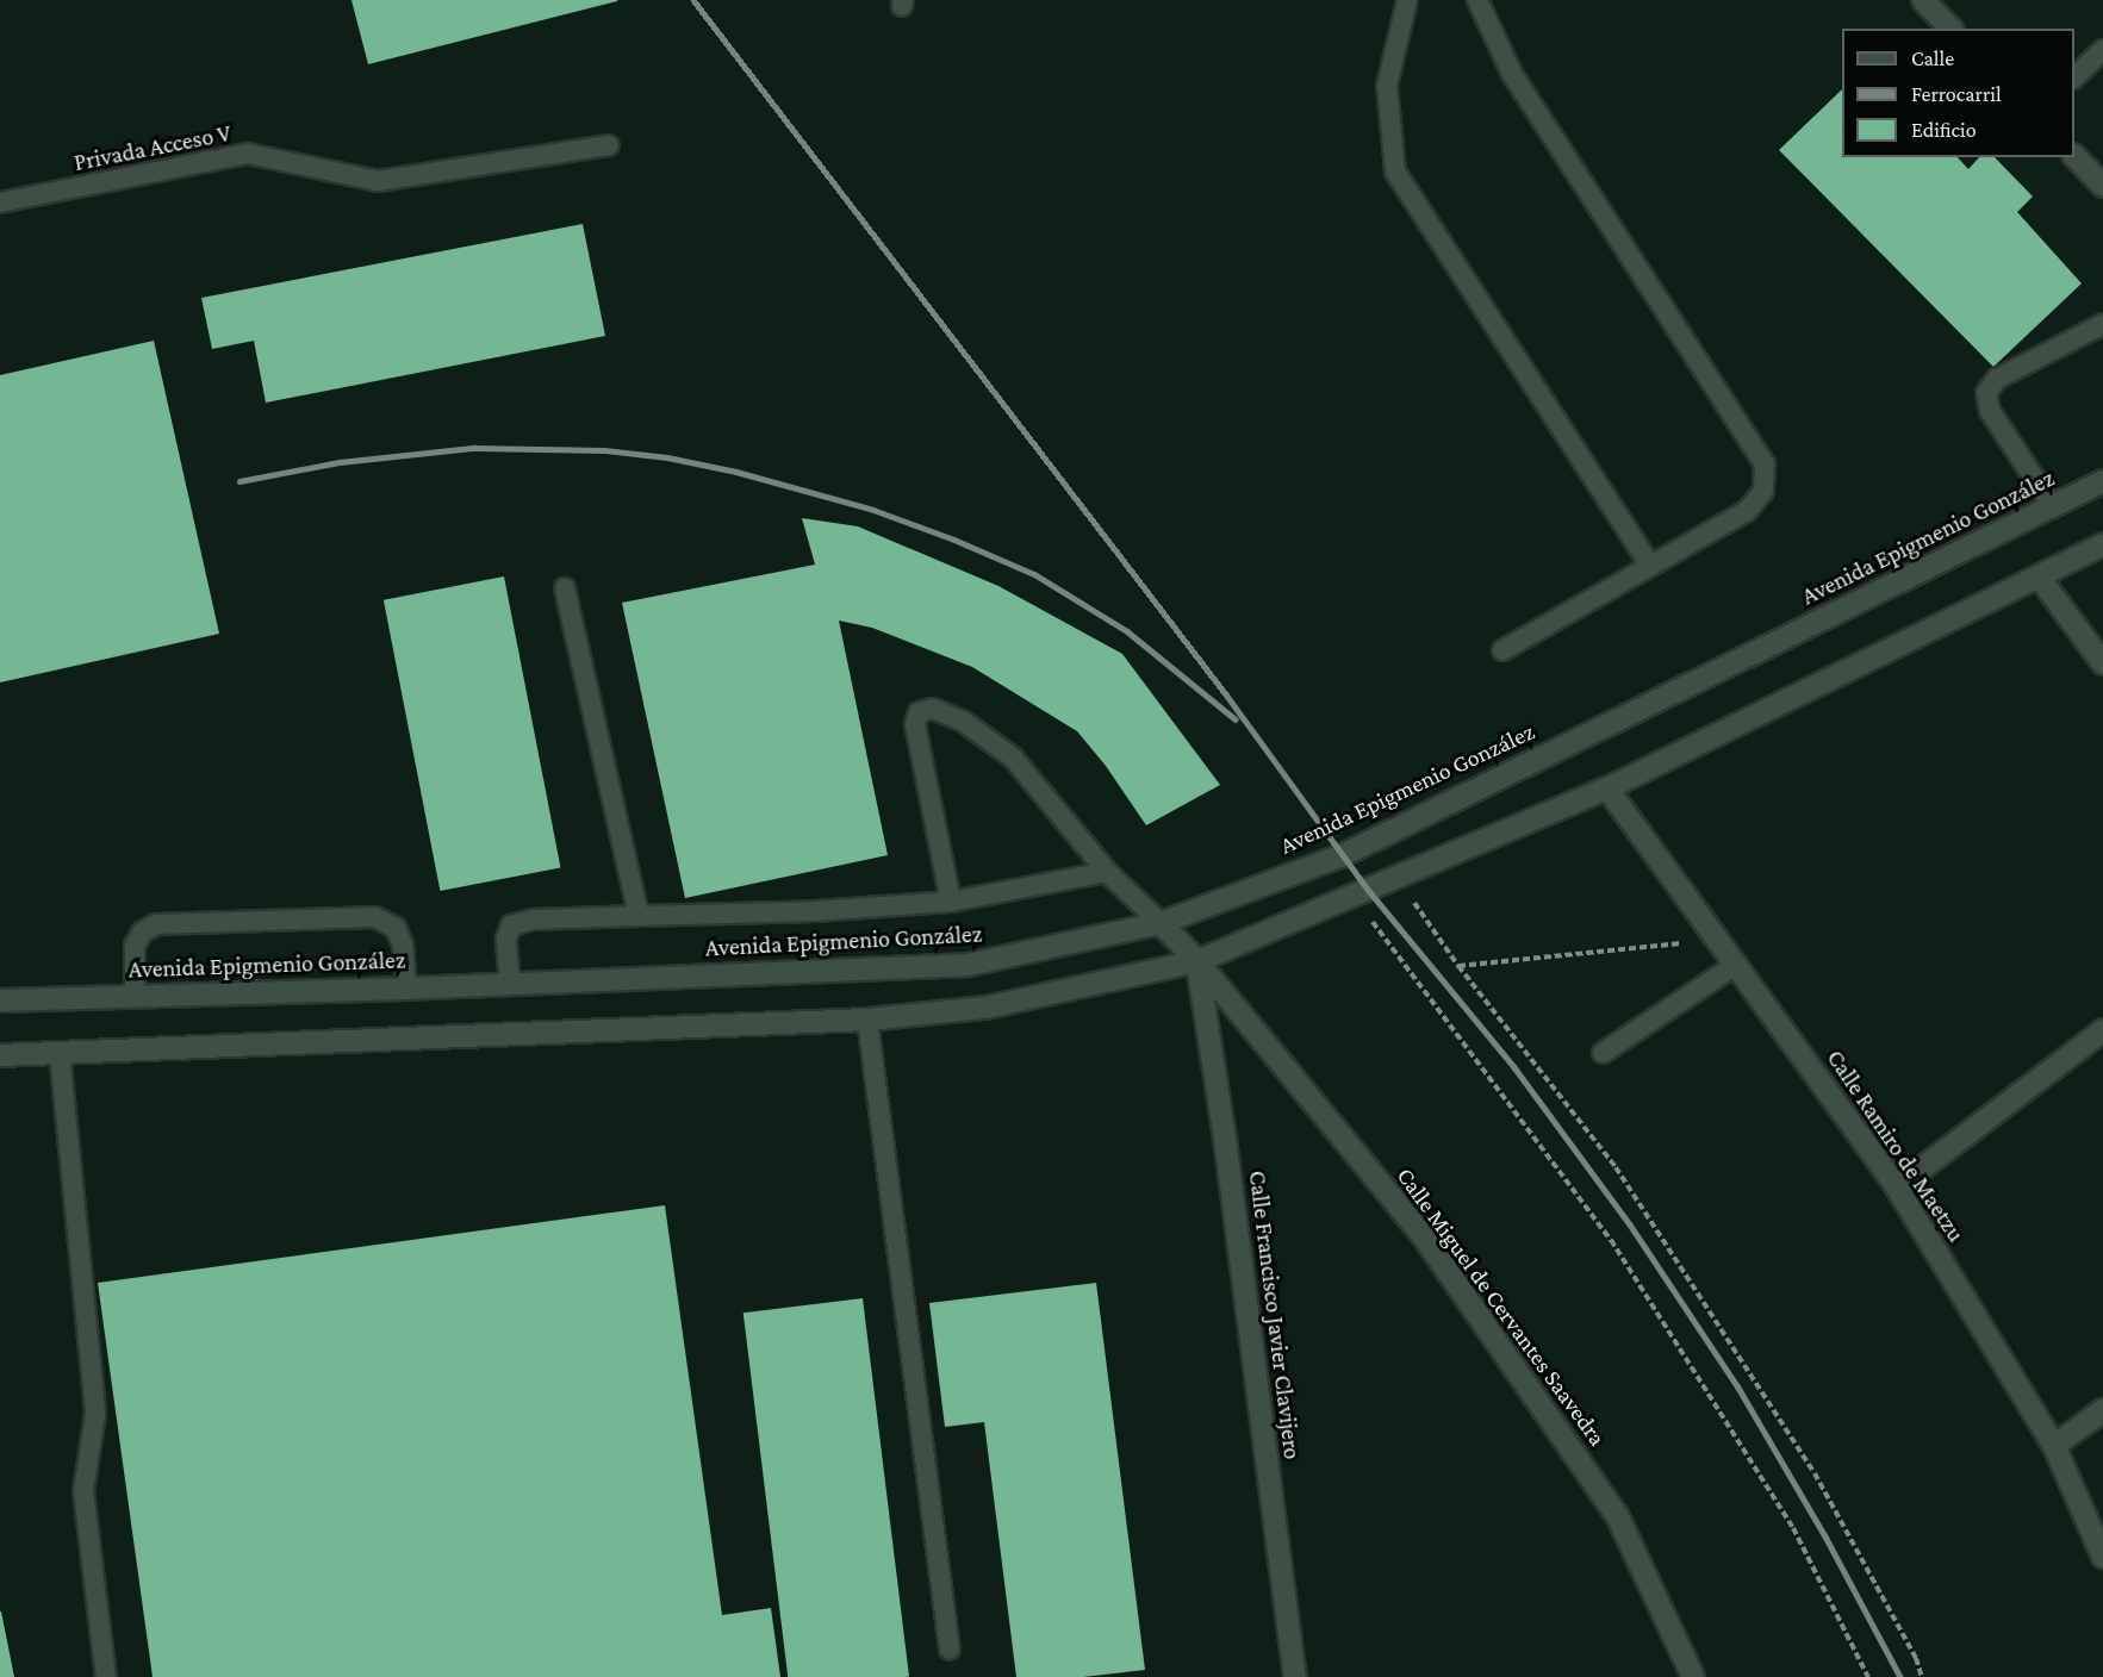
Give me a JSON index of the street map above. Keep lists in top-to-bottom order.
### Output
{
  "streets": {
    "main road": [
      "Avenida Epigmenio González",
      "Calle Ramiro de Maetzu",
      "Calle Miguel de Cervantes Saavedra",
      "Calle Francisco Javier Clavijero"
    ],
    "lane": ["Privada Acceso V"]
  },
  "crossings": [
    ["Avenida Epigmenio González", "Calle Miguel de Cervantes Saavedra"],
    ["Calle Miguel de Cervantes Saavedra", "Calle Francisco Javier Clavijero"]
  ],
  "legend": ["Calle", "Ferrocarril", "Edificio"]
}
